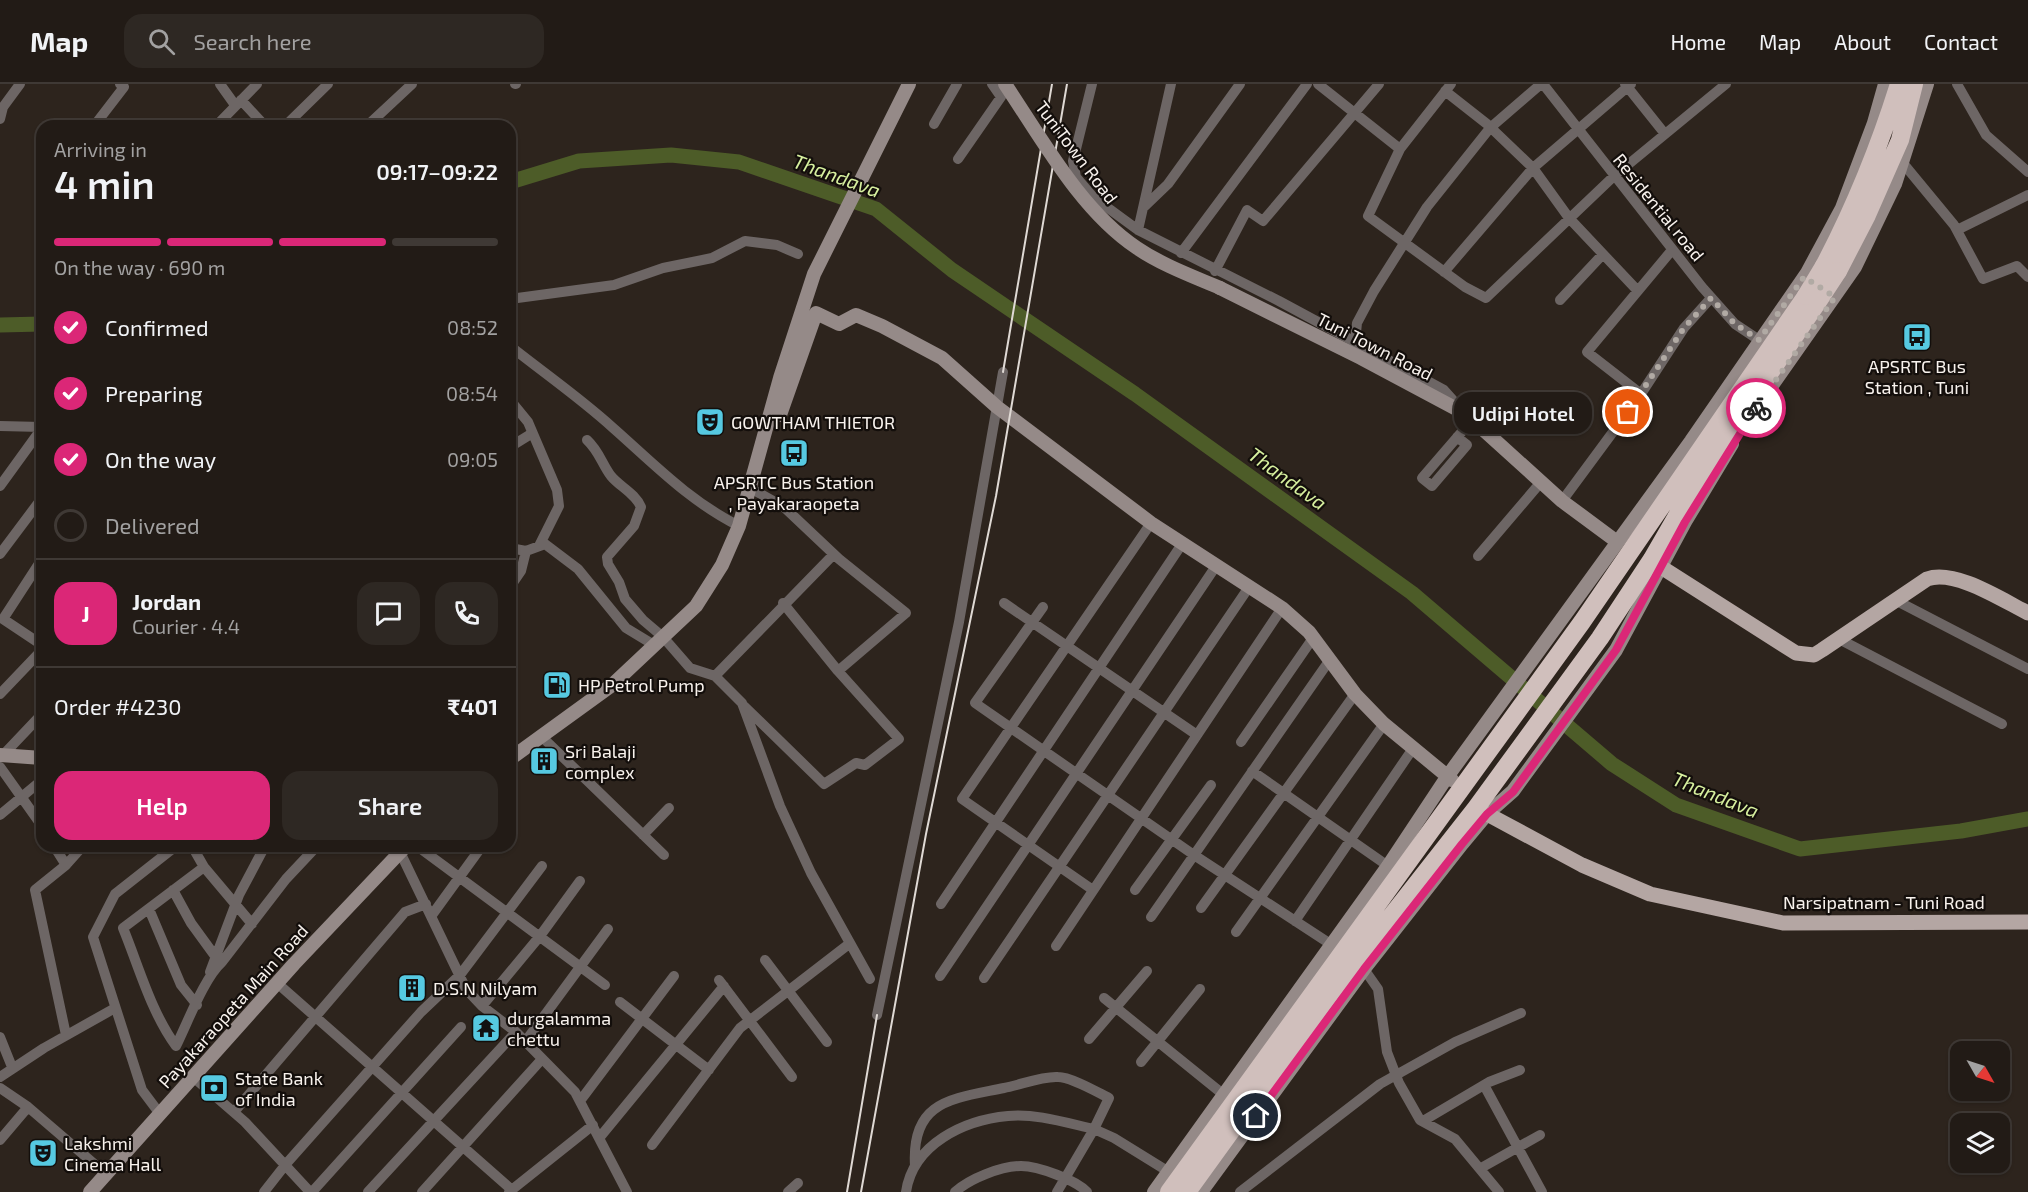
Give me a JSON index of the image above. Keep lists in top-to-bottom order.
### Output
{
  "streets": {
    "main road": ["Narsipatnam - Tuni Road"],
    "street": [
      "TuniTown Road",
      "Residential road",
      "Tuni Town Road",
      "Payakaraopeta Main Road"
    ]
  },
  "crossings": [
    ["TuniTown Road", "Tuni Town Road"]
  ],
  "water": ["Thandava"],
  "places": {
    "bus stop": ["APSRTC Bus Station , Tuni", "APSRTC Bus Station , Payakaraopeta"],
    "other": ["Udipi Hotel"],
    "theatre": ["GOWTHAM THIETOR", "Lakshmi Cinema Hall"],
    "fuel station": ["HP Petrol Pump"],
    "building": ["Sri Balaji complex", "D.S.N Nilyam"],
    "temple": ["durgalamma chettu"],
    "bank": ["State Bank of India"]
  },
  "north": "bottom right",
  "page": {
    "header": "Map",
    "search": "Search here",
    "nav": [
      "Home",
      "Map",
      "About",
      "Contact"
    ],
    "heading": ["4 min", "Arriving in", "09:17–09:22"],
    "panel": [
      "Jordan",
      "Courier · 4.4",
      "Order #4230",
      "₹401"
    ],
    "bar": "On the way · 690 m",
    "list": [
      ["Confirmed", "08:52"],
      ["Preparing", "08:54"],
      ["On the way", "09:05"],
      "Delivered"
    ],
    "bubble": "Udipi Hotel",
    "round": "J",
    "buttons": ["Help", "Share"]
  }
}
